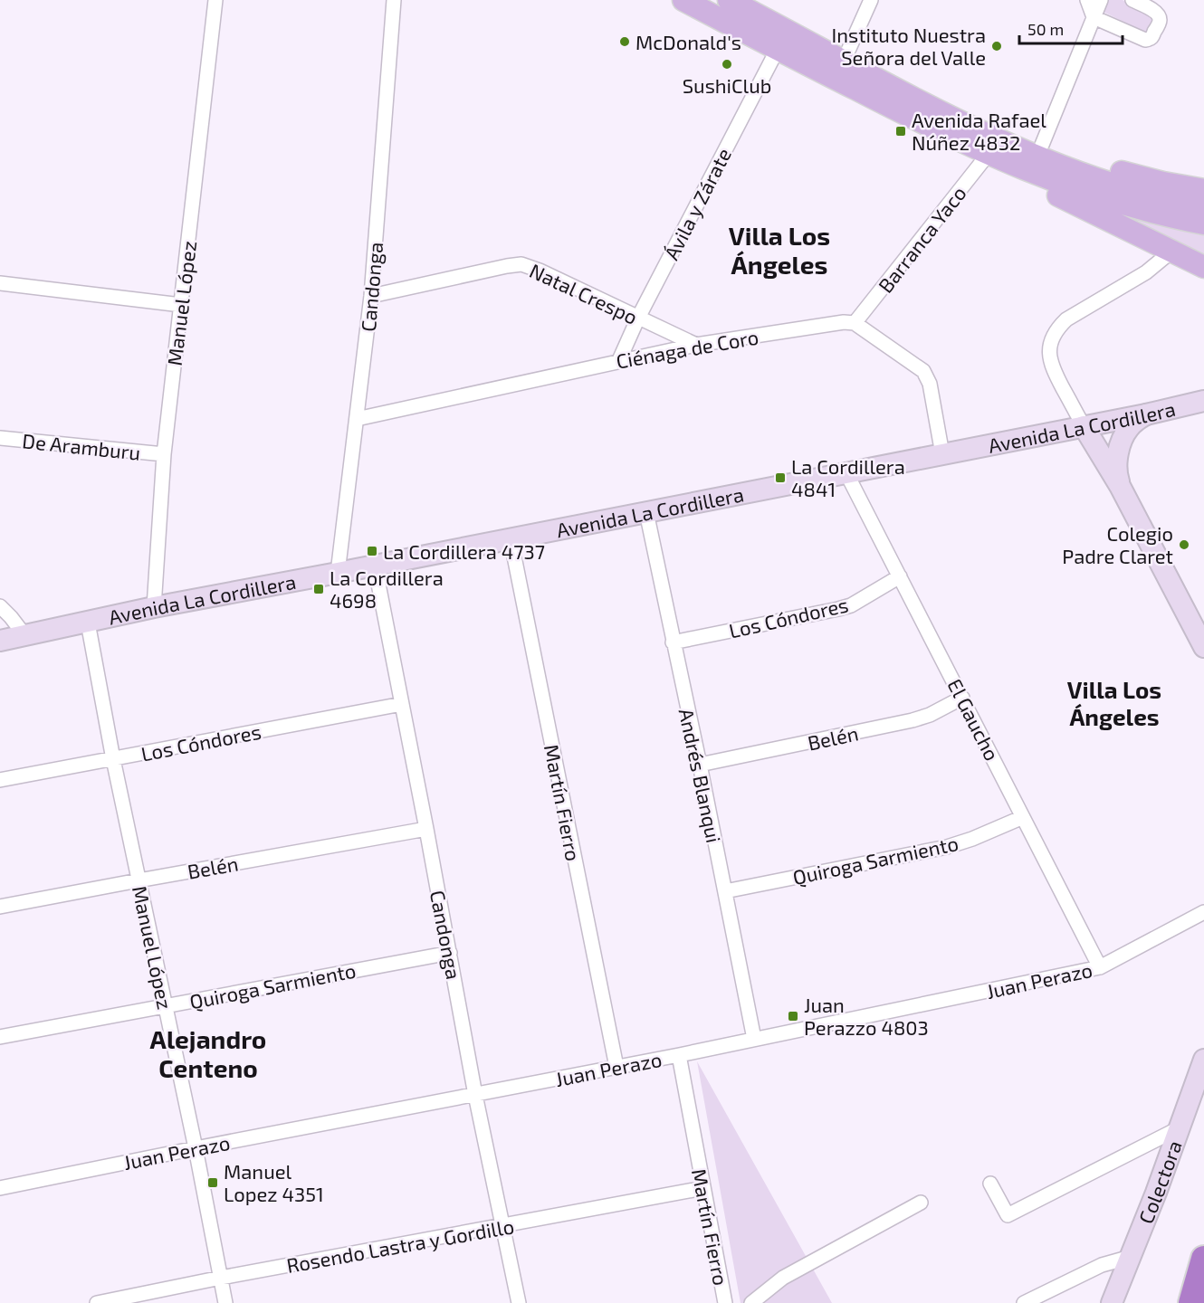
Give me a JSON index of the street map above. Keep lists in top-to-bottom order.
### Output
{
  "streets": {
    "main road": ["Avenida La Cordillera", "Colectora"],
    "street": [
      "Ávila y Zárate",
      "Barranca Yaco",
      "Candonga",
      "Natal Crespo",
      "Manuel López",
      "Ciénaga de Coro",
      "De Aramburu",
      "Los Cóndores",
      "El Gaucho",
      "Belén",
      "Andrés Blanqui",
      "Martín Fierro",
      "Quiroga Sarmiento",
      "Juan Perazo",
      "Rosendo Lastra y Gordillo"
    ]
  },
  "crossings": [
    ["Ávila y Zárate", "Natal Crespo"],
    ["Ávila y Zárate", "Ciénaga de Coro"],
    ["Barranca Yaco", "Ciénaga de Coro"],
    ["Candonga", "Natal Crespo"],
    ["Candonga", "Ciénaga de Coro"],
    ["Candonga", "Avenida La Cordillera"],
    ["Candonga", "Los Cóndores"],
    ["Candonga", "Belén"],
    ["Candonga", "Quiroga Sarmiento"],
    ["Candonga", "Juan Perazo"],
    ["Candonga", "Rosendo Lastra y Gordillo"],
    ["Natal Crespo", "Ciénaga de Coro"],
    ["Manuel López", "Avenida La Cordillera"],
    ["Manuel López", "De Aramburu"],
    ["Manuel López", "Los Cóndores"],
    ["Manuel López", "Belén"],
    ["Manuel López", "Quiroga Sarmiento"],
    ["Manuel López", "Juan Perazo"],
    ["Manuel López", "Rosendo Lastra y Gordillo"],
    ["Avenida La Cordillera", "El Gaucho"],
    ["Avenida La Cordillera", "Andrés Blanqui"],
    ["Avenida La Cordillera", "Martín Fierro"],
    ["Los Cóndores", "El Gaucho"],
    ["Los Cóndores", "Andrés Blanqui"],
    ["El Gaucho", "Belén"],
    ["El Gaucho", "Quiroga Sarmiento"],
    ["El Gaucho", "Juan Perazo"],
    ["Belén", "Andrés Blanqui"],
    ["Andrés Blanqui", "Quiroga Sarmiento"],
    ["Andrés Blanqui", "Juan Perazo"],
    ["Martín Fierro", "Juan Perazo"],
    ["Martín Fierro", "Rosendo Lastra y Gordillo"]
  ],
  "districts": ["Villa Los Ángeles", "Villa Los Ángeles", "Alejandro Centeno"],
  "places": {
    "other": [
      "McDonald's",
      "Instituto Nuestra Señora del Valle",
      "SushiClub",
      "Colegio Padre Claret"
    ],
    "transit": [
      "Avenida Rafael Núñez 4832",
      "La Cordillera 4841",
      "La Cordillera 4737",
      "La Cordillera 4698",
      "Juan Perazzo 4803",
      "Manuel Lopez 4351"
    ]
  },
  "scale_bar": "50 m"
}
